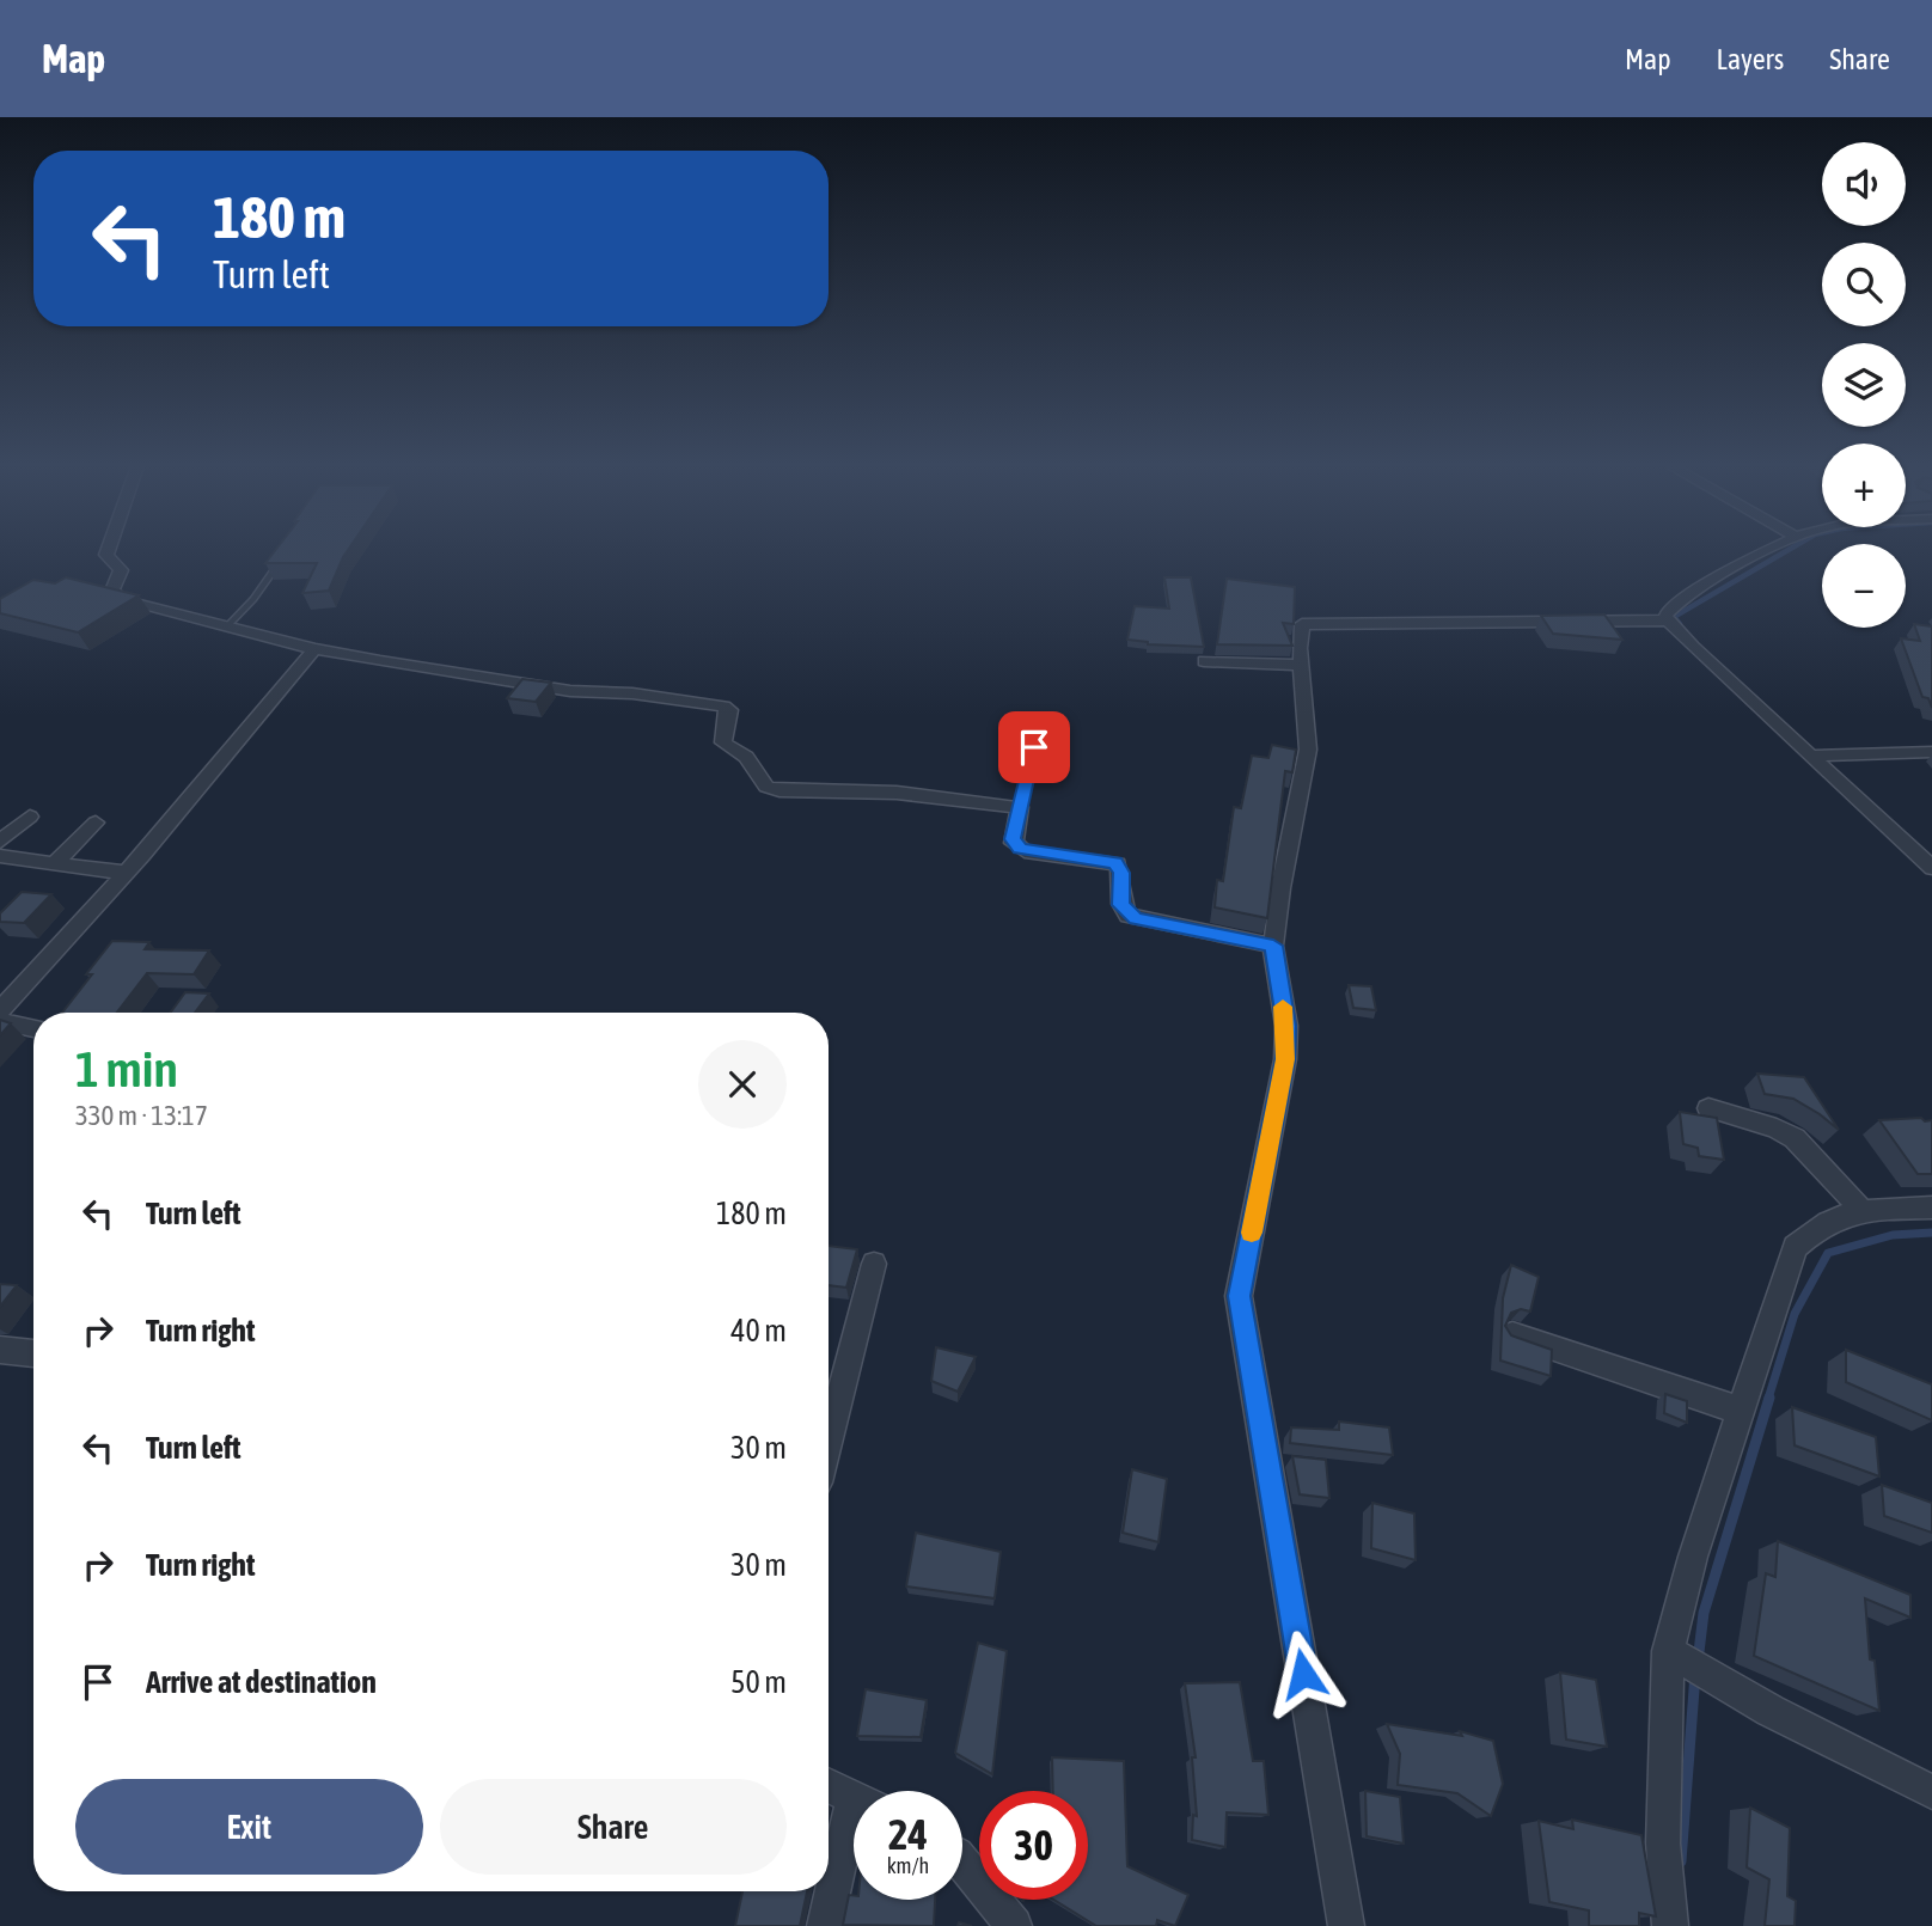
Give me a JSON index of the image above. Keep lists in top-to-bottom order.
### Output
{
  "page": {
    "header": "Map",
    "nav": ["Map", "Layers", "Share"],
    "map_buttons": ["+", "−"],
    "turn": ["180 m", "Turn left"],
    "heading": ["1 min", "330 m · 13:17"],
    "list": [
      {
        "name": "Turn left",
        "value": "180 m"
      },
      {
        "name": "Turn right",
        "value": "40 m"
      },
      {
        "name": "Turn left",
        "value": "30 m"
      },
      {
        "name": "Turn right",
        "value": "30 m"
      },
      {
        "name": "Arrive at destination",
        "value": "50 m"
      }
    ],
    "buttons": ["Exit", "Share"],
    "speed": "24 km/h",
    "limit": "30"
  }
}
